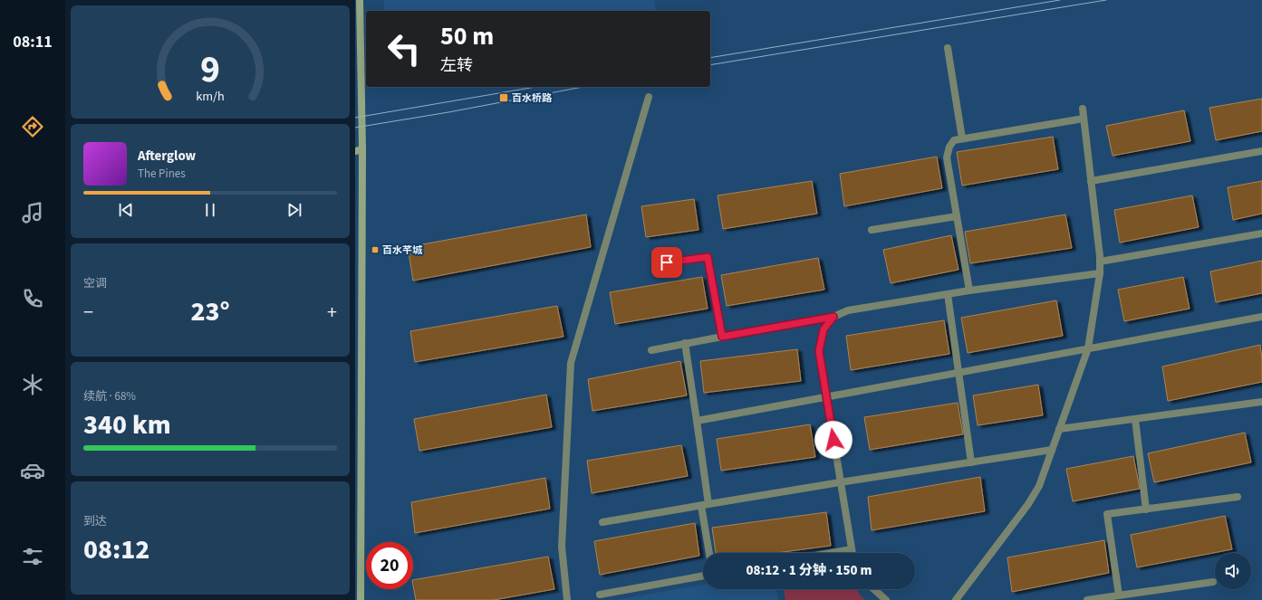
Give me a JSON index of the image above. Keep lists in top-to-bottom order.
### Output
{
  "places": {
    "transit": ["百水桥路", "百水芊城"]
  },
  "page": {
    "tabs": "08:11",
    "turn": ["50 m", "左转"],
    "song": ["Afterglow", "The Pines"],
    "tile": [
      "空调",
      ["续航 · 68%", "340 km"],
      ["到达", "08:12"]
    ],
    "heat": ["−", "23°", "+"],
    "limit": "20",
    "trip": "08:12 · 1 分钟 · 150 m",
    "gauge": ["9", "km/h"]
  }
}
